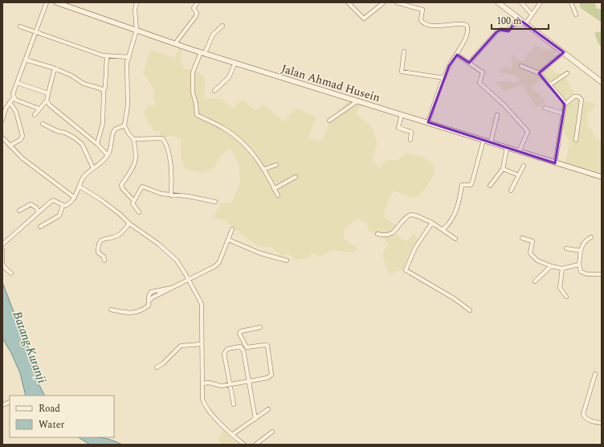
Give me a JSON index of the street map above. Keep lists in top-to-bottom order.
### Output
{
  "streets": {
    "main road": ["Jalan Ahmad Husein"]
  },
  "water": ["Batang Kuranji"],
  "legend": ["Road", "Water"],
  "scale_bar": "100 m"
}
